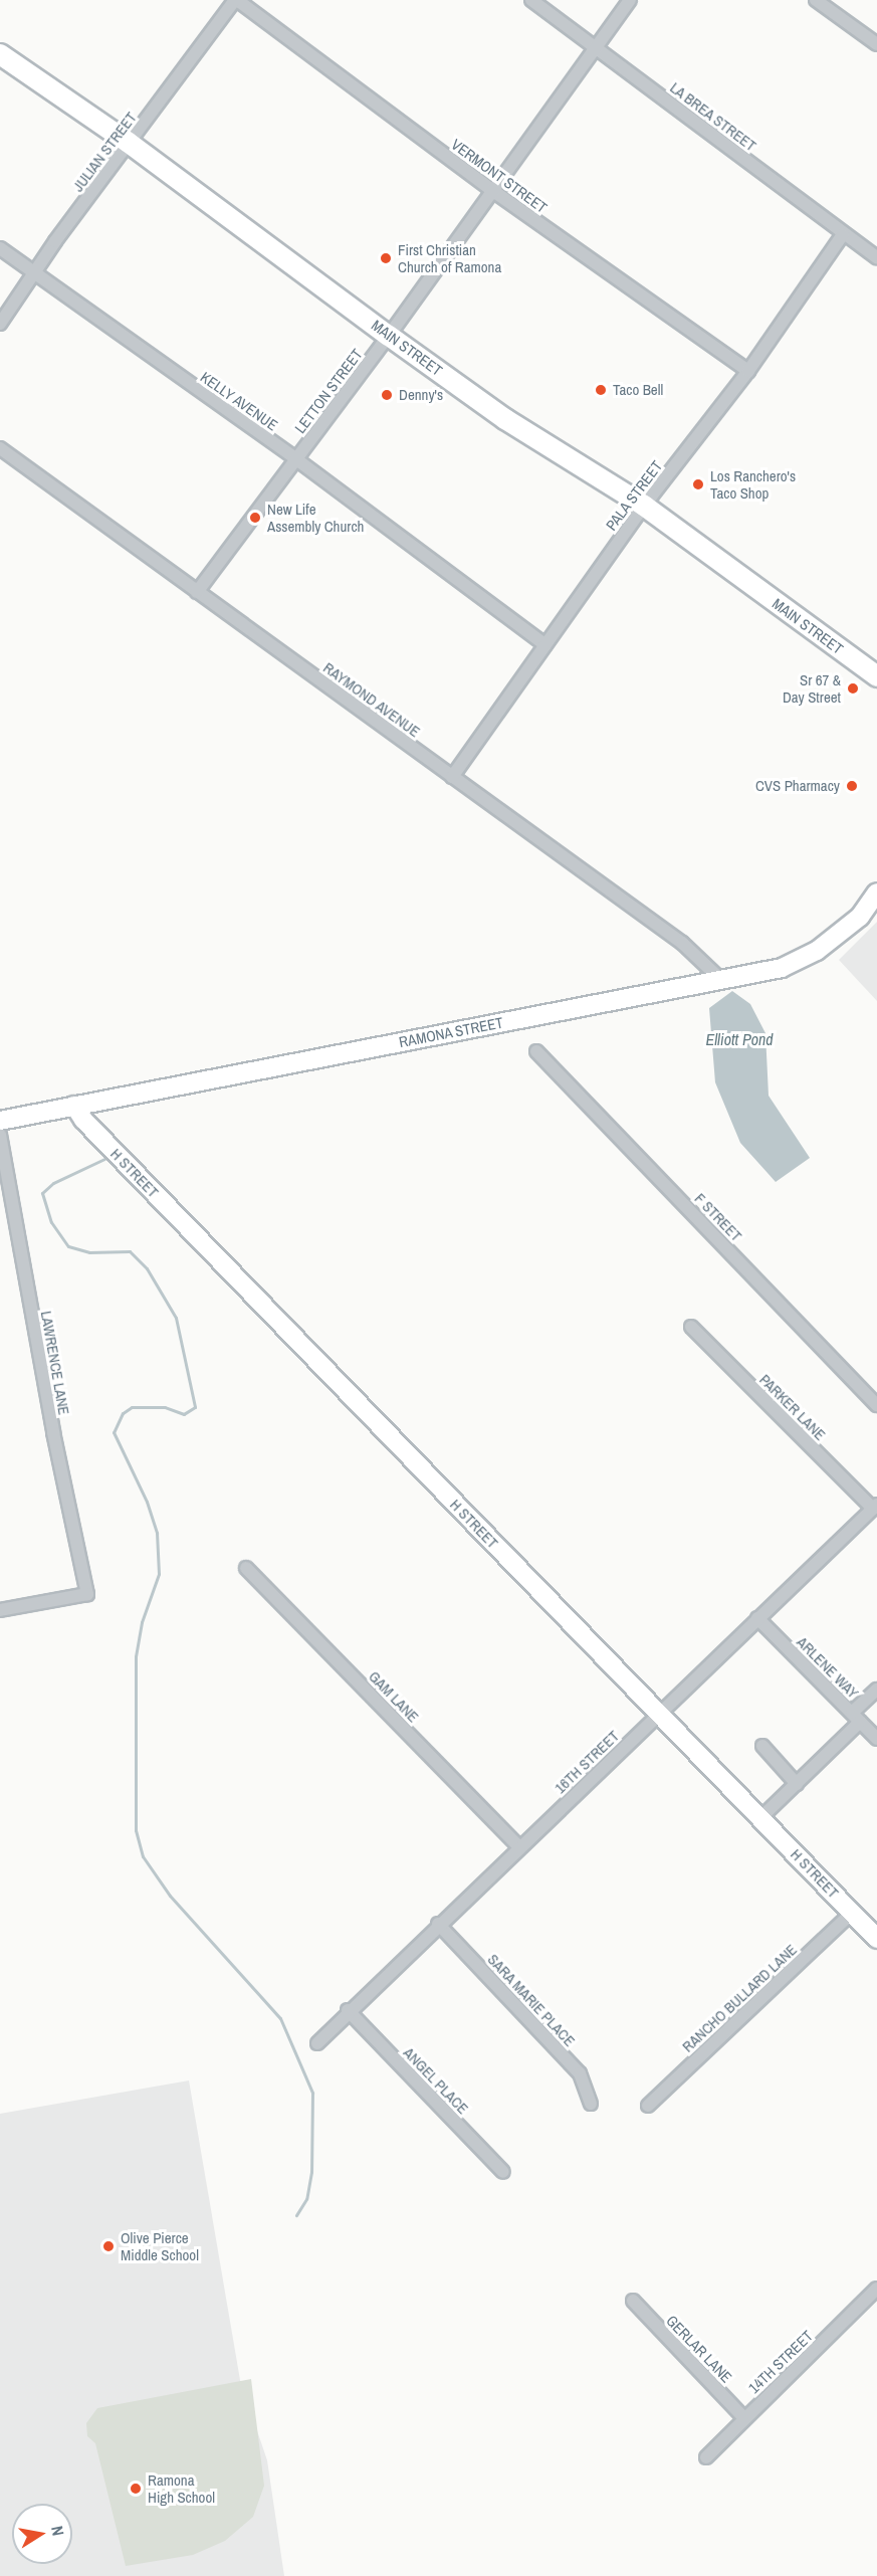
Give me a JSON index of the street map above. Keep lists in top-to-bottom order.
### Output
{
  "streets": {
    "main road": ["MAIN STREET"],
    "street": [
      "LA BREA STREET",
      "JULIAN STREET",
      "VERMONT STREET",
      "LETTON STREET",
      "KELLY AVENUE",
      "PALA STREET",
      "RAYMOND AVENUE",
      "RAMONA STREET",
      "H STREET",
      "F STREET",
      "LAWRENCE LANE",
      "PARKER LANE",
      "ARLENE WAY",
      "GAM LANE",
      "16TH STREET",
      "RANCHO BULLARD LANE",
      "SARA MARIE PLACE",
      "ANGEL PLACE",
      "GERLAR LANE",
      "14TH STREET"
    ]
  },
  "crossings": [
    ["LA BREA STREET", "LETTON STREET"],
    ["LA BREA STREET", "PALA STREET"],
    ["JULIAN STREET", "VERMONT STREET"],
    ["JULIAN STREET", "MAIN STREET"],
    ["JULIAN STREET", "KELLY AVENUE"],
    ["VERMONT STREET", "LETTON STREET"],
    ["VERMONT STREET", "PALA STREET"],
    ["MAIN STREET", "LETTON STREET"],
    ["MAIN STREET", "PALA STREET"],
    ["LETTON STREET", "KELLY AVENUE"],
    ["LETTON STREET", "RAYMOND AVENUE"],
    ["KELLY AVENUE", "PALA STREET"],
    ["PALA STREET", "RAYMOND AVENUE"],
    ["RAYMOND AVENUE", "RAMONA STREET"],
    ["RAMONA STREET", "H STREET"],
    ["H STREET", "16TH STREET"],
    ["H STREET", "RANCHO BULLARD LANE"],
    ["PARKER LANE", "16TH STREET"],
    ["ARLENE WAY", "16TH STREET"],
    ["GAM LANE", "16TH STREET"],
    ["16TH STREET", "SARA MARIE PLACE"],
    ["16TH STREET", "ANGEL PLACE"],
    ["GERLAR LANE", "14TH STREET"]
  ],
  "water": ["Elliott Pond"],
  "places": [
    "First Christian Church of Ramona",
    "Taco Bell",
    "Denny's",
    "Los Ranchero's Taco Shop",
    "New Life Assembly Church",
    "Sr 67 & Day Street",
    "CVS Pharmacy",
    "Olive Pierce Middle School",
    "Ramona High School"
  ],
  "north": "right"
}
